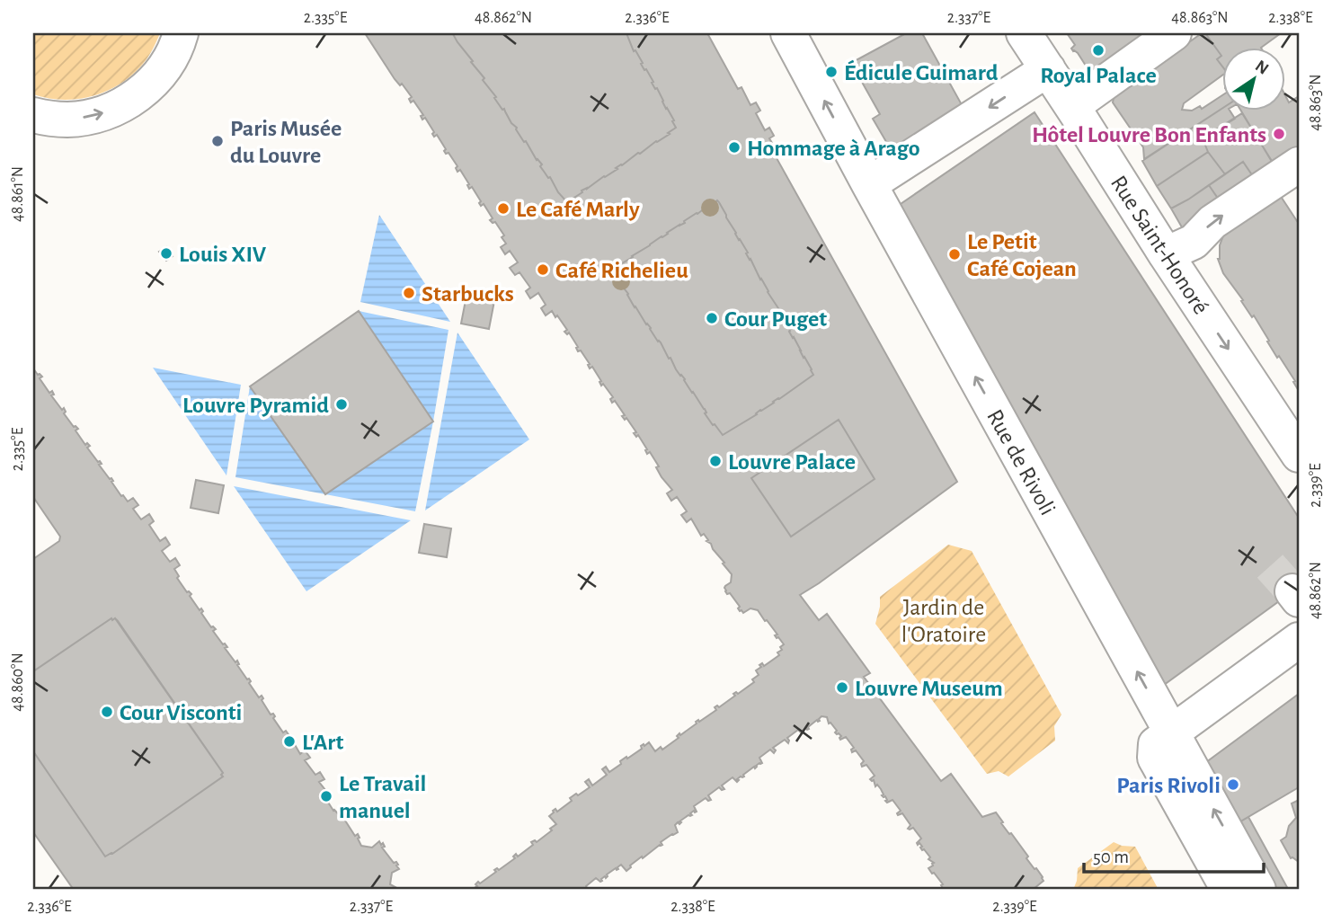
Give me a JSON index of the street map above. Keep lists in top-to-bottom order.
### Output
{
  "streets": {
    "street": ["Rue Saint-Honoré", "Rue de Rivoli"]
  },
  "one_way": ["Rue Saint-Honoré", "Rue de Rivoli"],
  "parks": ["Jardin de l'Oratoire"],
  "places": [
    "Royal Palace",
    "Édicule Guimard",
    "Hôtel Louvre Bon Enfants",
    "Paris Musée du Louvre",
    "Hommage à Arago",
    "Le Café Marly",
    "Louis XIV",
    "Le Petit Café Cojean",
    "Café Richelieu",
    "Starbucks",
    "Cour Puget",
    "Louvre Pyramid",
    "Louvre Palace",
    "Louvre Museum",
    "Cour Visconti",
    "L'Art",
    "Paris Rivoli",
    "Le Travail manuel"
  ],
  "scale_bar": "50 m",
  "north": "top right",
  "coordinates": [
    "2.335°E",
    "48.862°N",
    "2.336°E",
    "2.337°E",
    "48.863°N",
    "2.338°E",
    "48.861°N",
    "2.339°E",
    "48.860°N"
  ]
}
